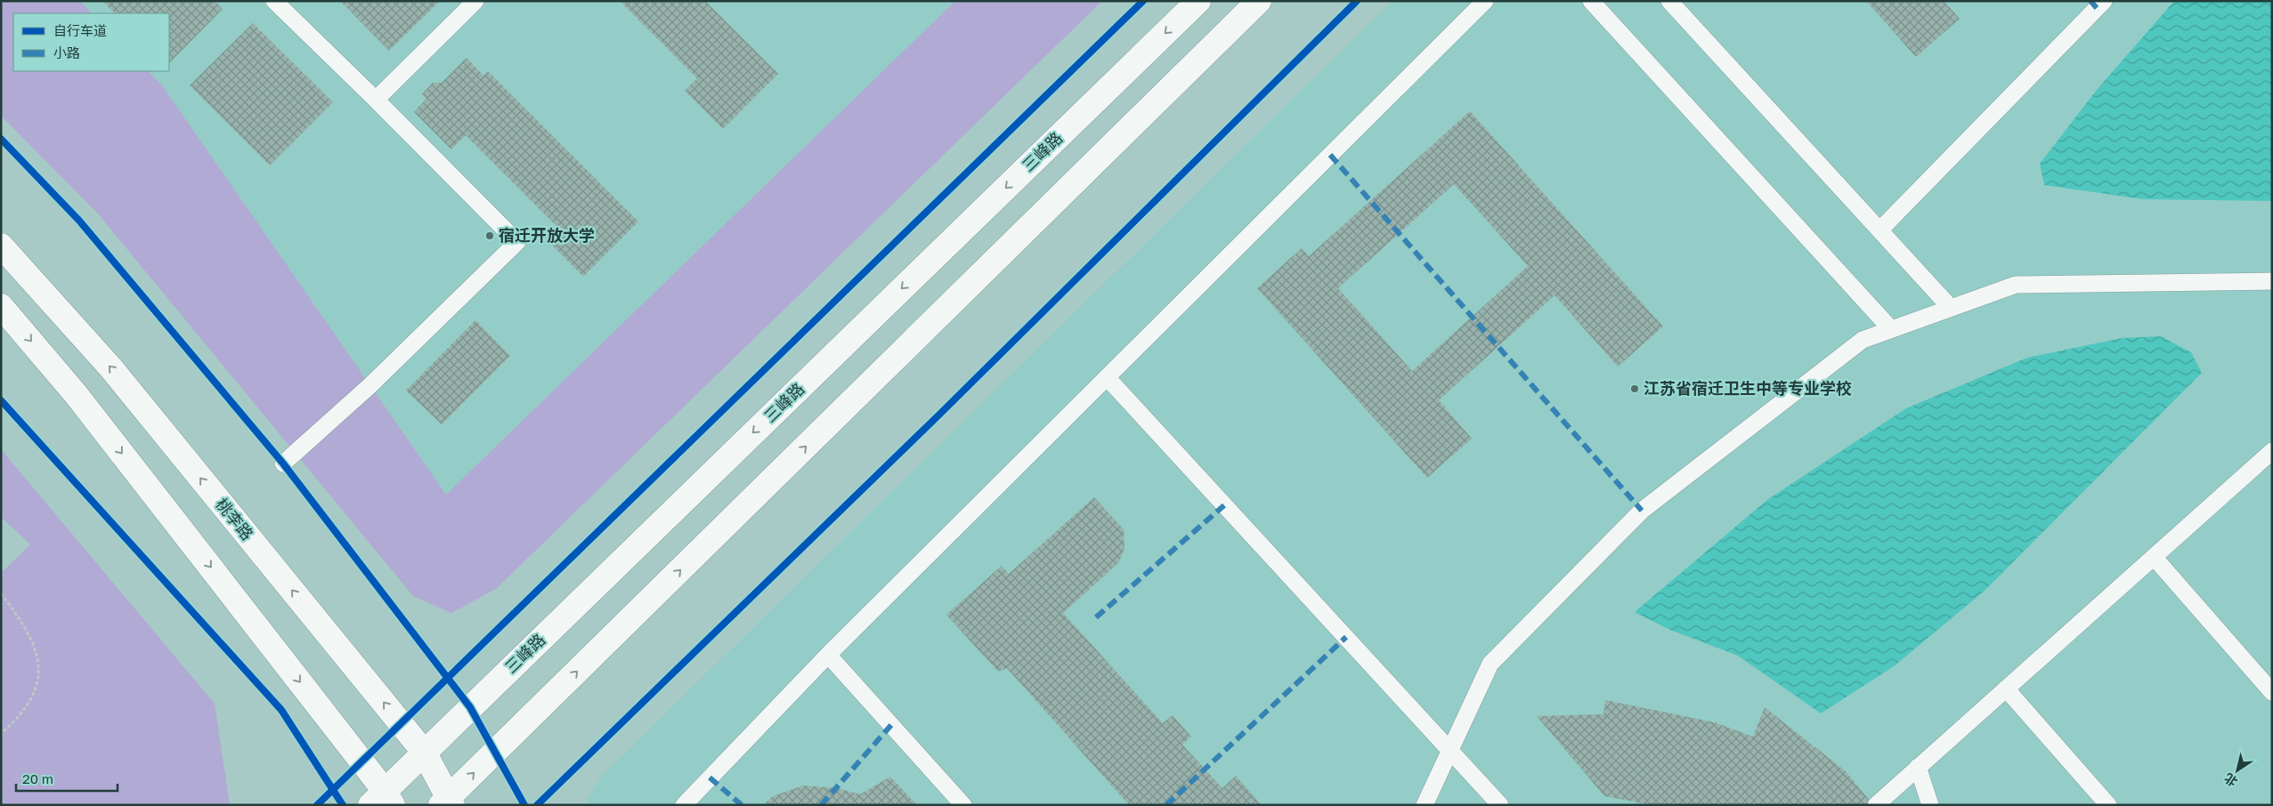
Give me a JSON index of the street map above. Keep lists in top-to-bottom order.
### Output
{
  "streets": {
    "main road": ["三峰路", "桃李路"]
  },
  "crossings": [
    ["三峰路", "桃李路"]
  ],
  "places": ["宿迁开放大学", "江苏省宿迁卫生中等专业学校"],
  "legend": ["自行车道", "小路"],
  "scale_bar": "20 m",
  "north": "bottom left"
}
